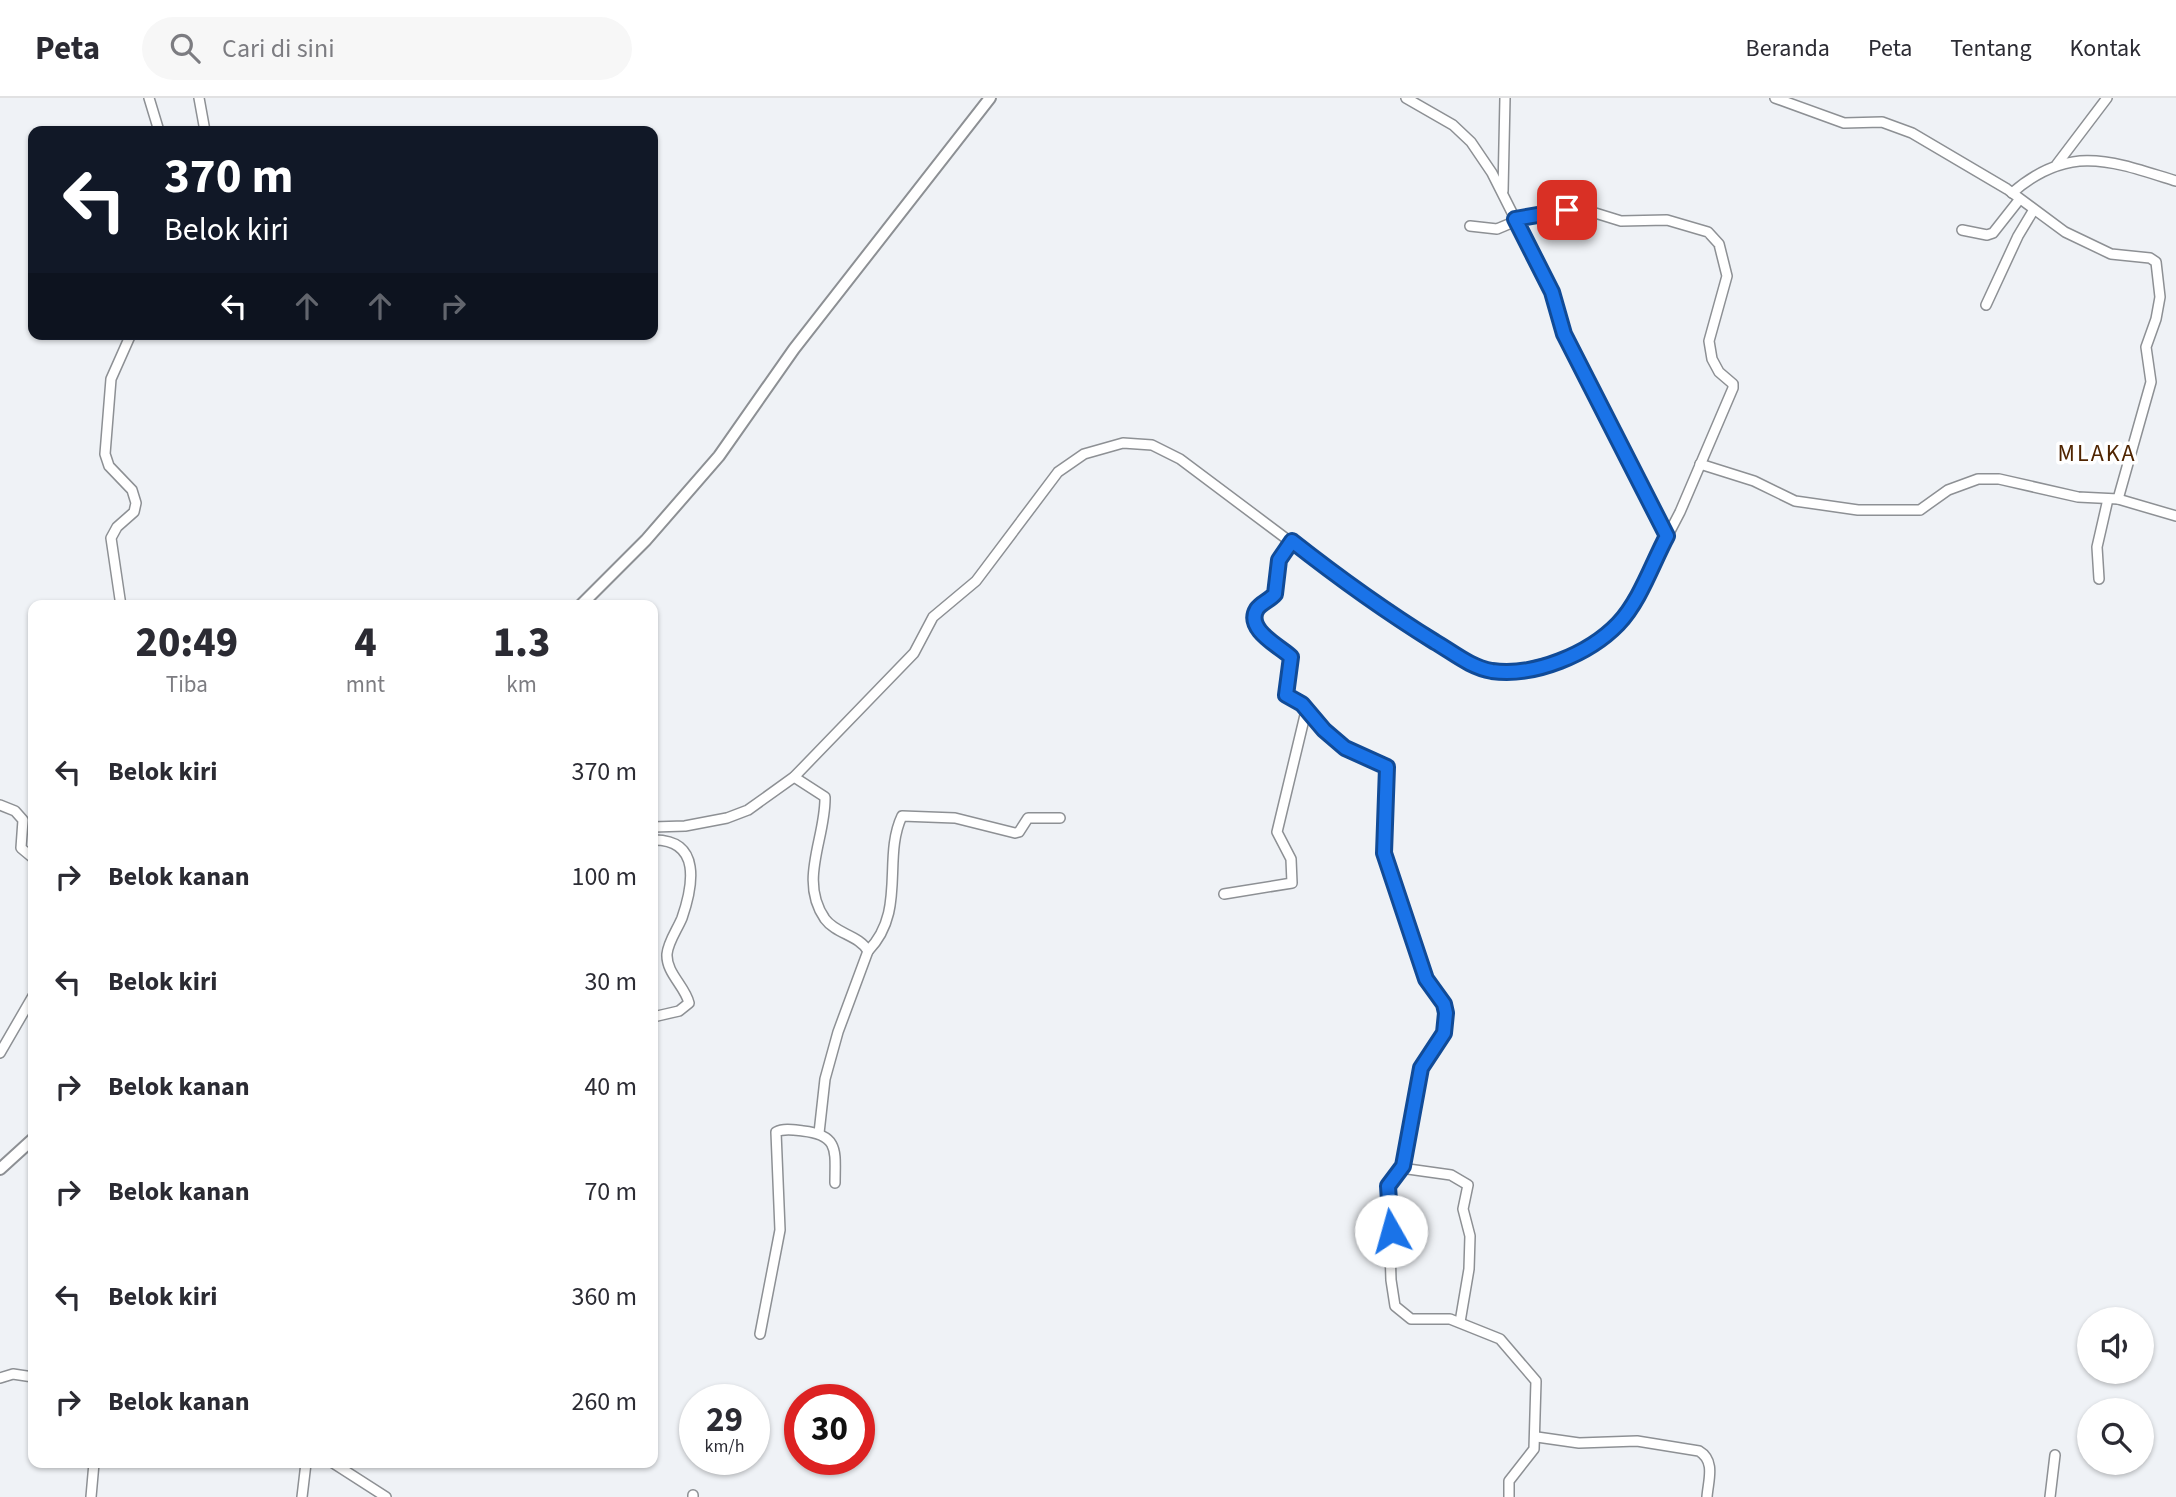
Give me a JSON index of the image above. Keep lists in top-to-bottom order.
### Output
{
  "districts": ["MLAKA"],
  "page": {
    "header": "Peta",
    "search": "Cari di sini",
    "nav": [
      "Beranda",
      "Peta",
      "Tentang",
      "Kontak"
    ],
    "turn": ["370 m", "Belok kiri"],
    "eta": [
      "20:49",
      "Tiba",
      "4",
      "mnt",
      "1.3",
      "km"
    ],
    "list": [
      {
        "name": "Belok kiri",
        "value": "370 m"
      },
      {
        "name": "Belok kanan",
        "value": "100 m"
      },
      {
        "name": "Belok kiri",
        "value": "30 m"
      },
      {
        "name": "Belok kanan",
        "value": "40 m"
      },
      {
        "name": "Belok kanan",
        "value": "70 m"
      },
      {
        "name": "Belok kiri",
        "value": "360 m"
      },
      {
        "name": "Belok kanan",
        "value": "260 m"
      }
    ],
    "speed": "29 km/h",
    "limit": "30"
  }
}
